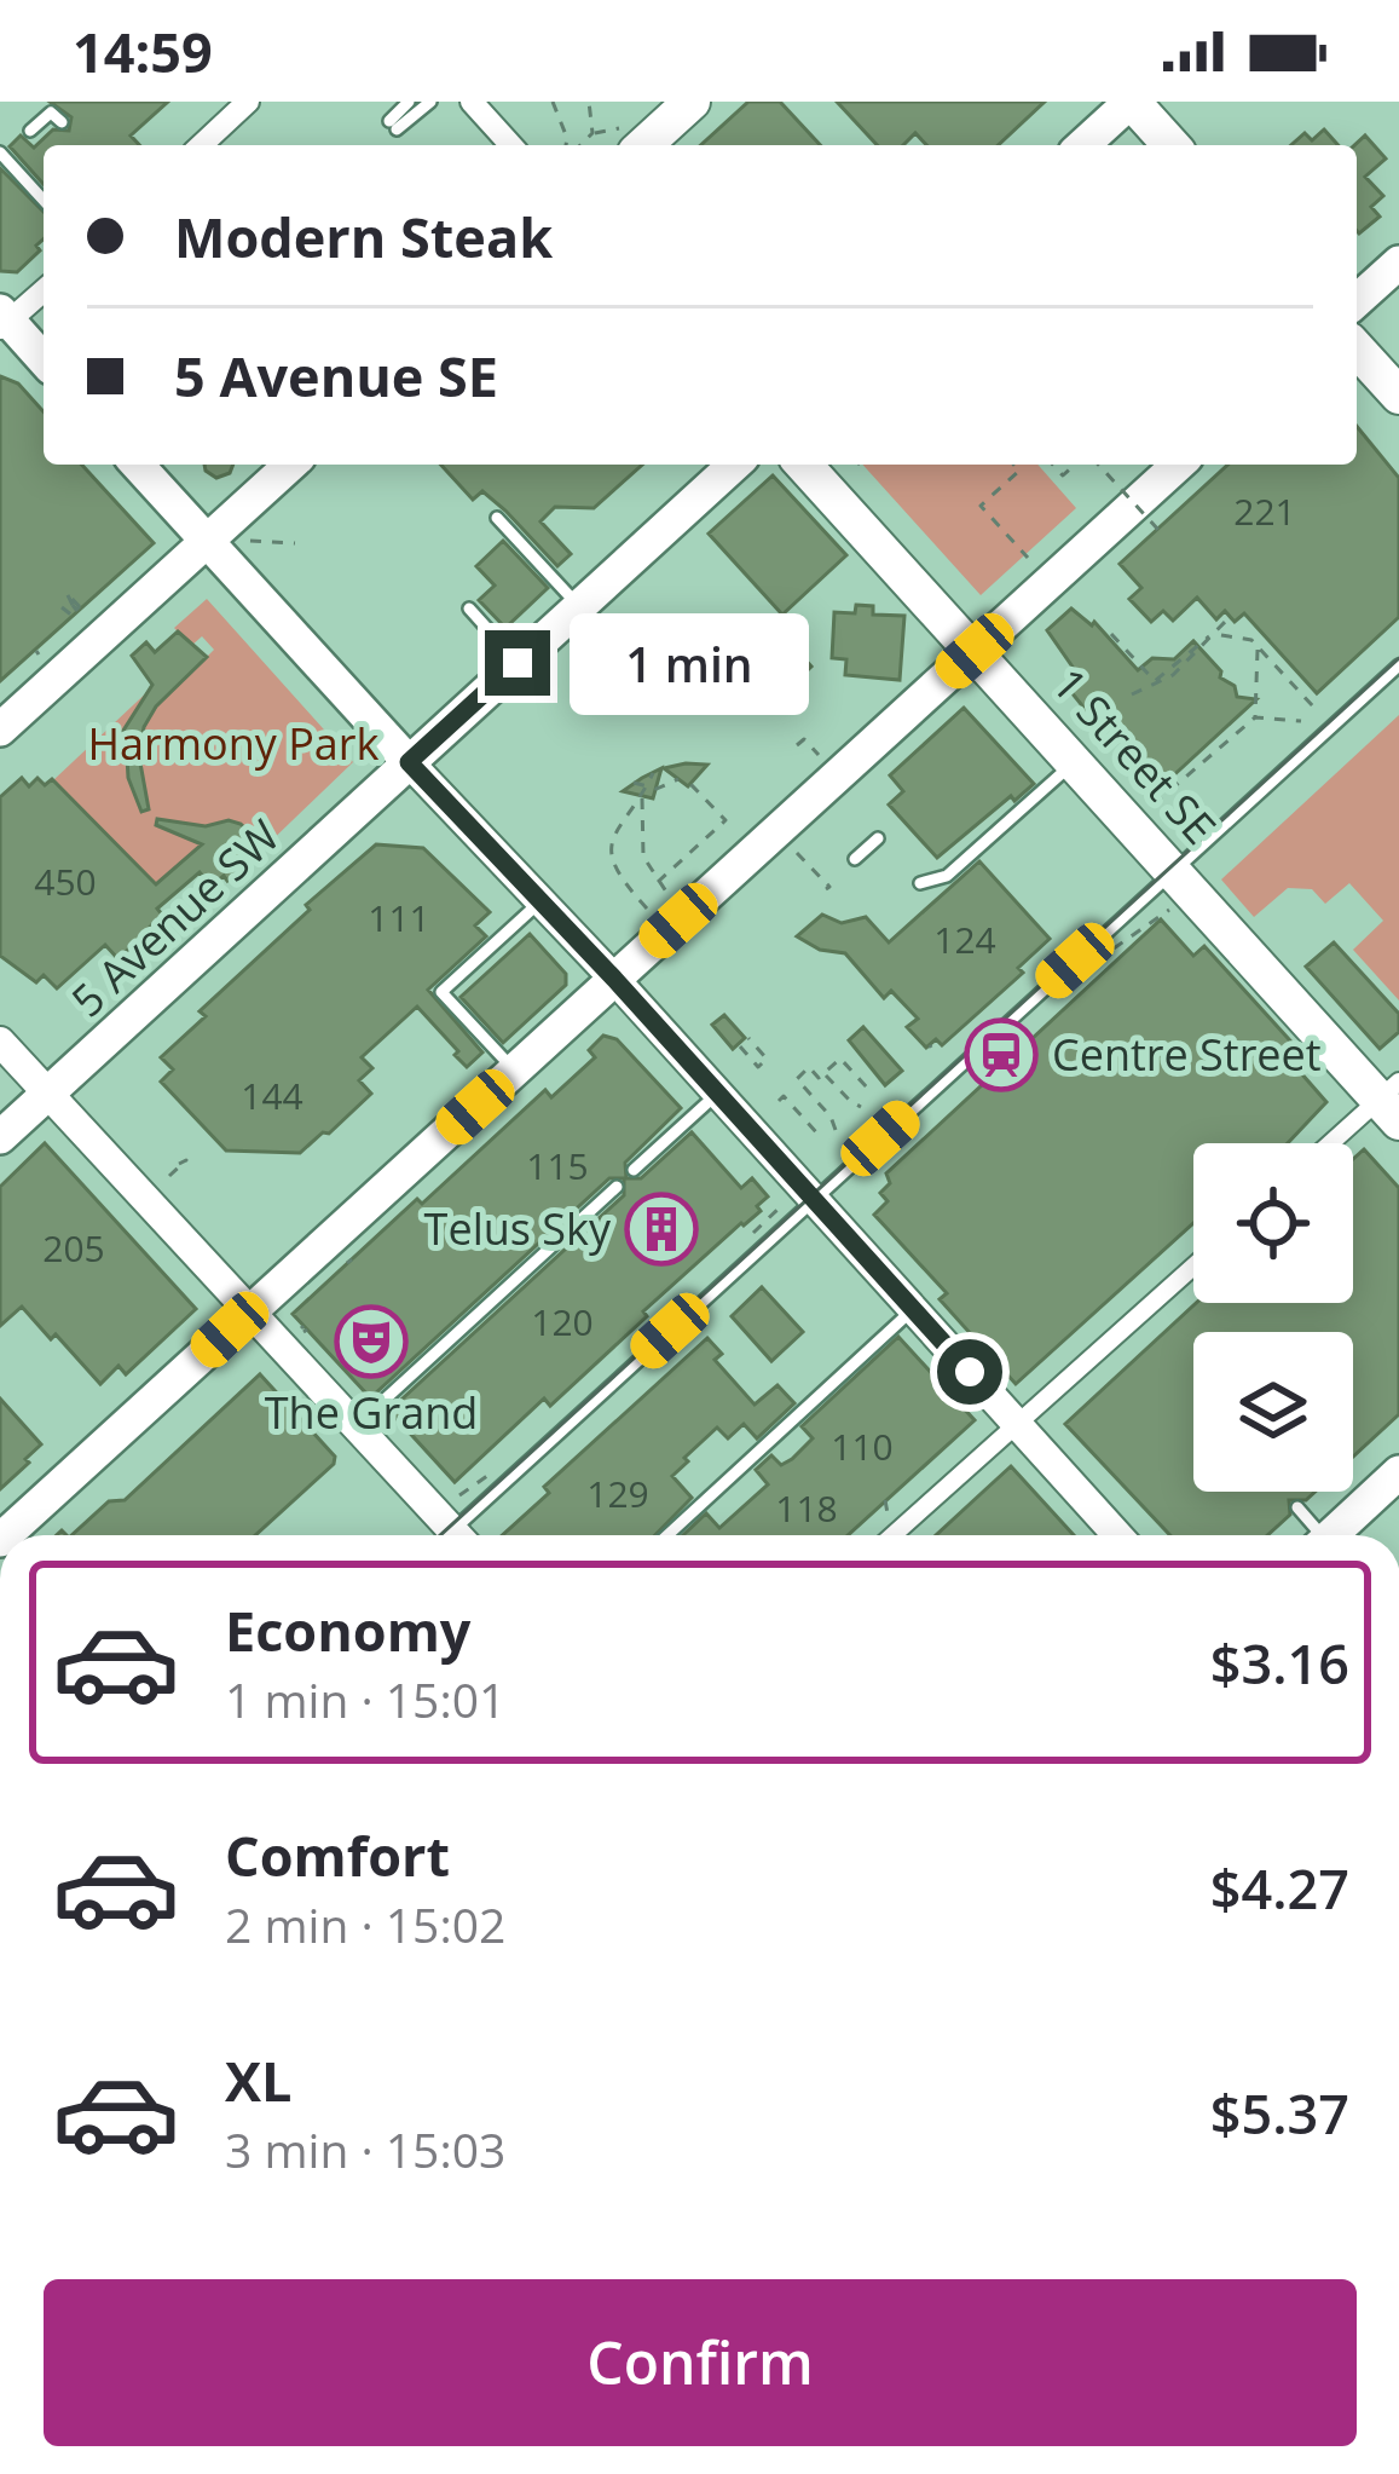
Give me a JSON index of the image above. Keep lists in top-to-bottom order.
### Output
{
  "streets": {
    "main road": ["1 Street SE", "5 Avenue SW"]
  },
  "parks": ["Harmony Park"],
  "places": {
    "station": ["Centre Street"],
    "building": ["Telus Sky"],
    "theatre": ["The Grand"]
  },
  "house_numbers": [
    "221",
    "450",
    "111",
    "124",
    "144",
    "115",
    "205",
    "120",
    "110",
    "129",
    "118"
  ],
  "page": {
    "status": "14:59",
    "banner": ["Modern Steak", "5 Avenue SE"],
    "bubble": "1 min",
    "list": [
      {
        "name": "Economy",
        "note": "1 min · 15:01",
        "value": "$3.16"
      },
      {
        "name": "Comfort",
        "note": "2 min · 15:02",
        "value": "$4.27"
      },
      {
        "name": "XL",
        "note": "3 min · 15:03",
        "value": "$5.37"
      }
    ],
    "buttons": "Confirm"
  }
}
